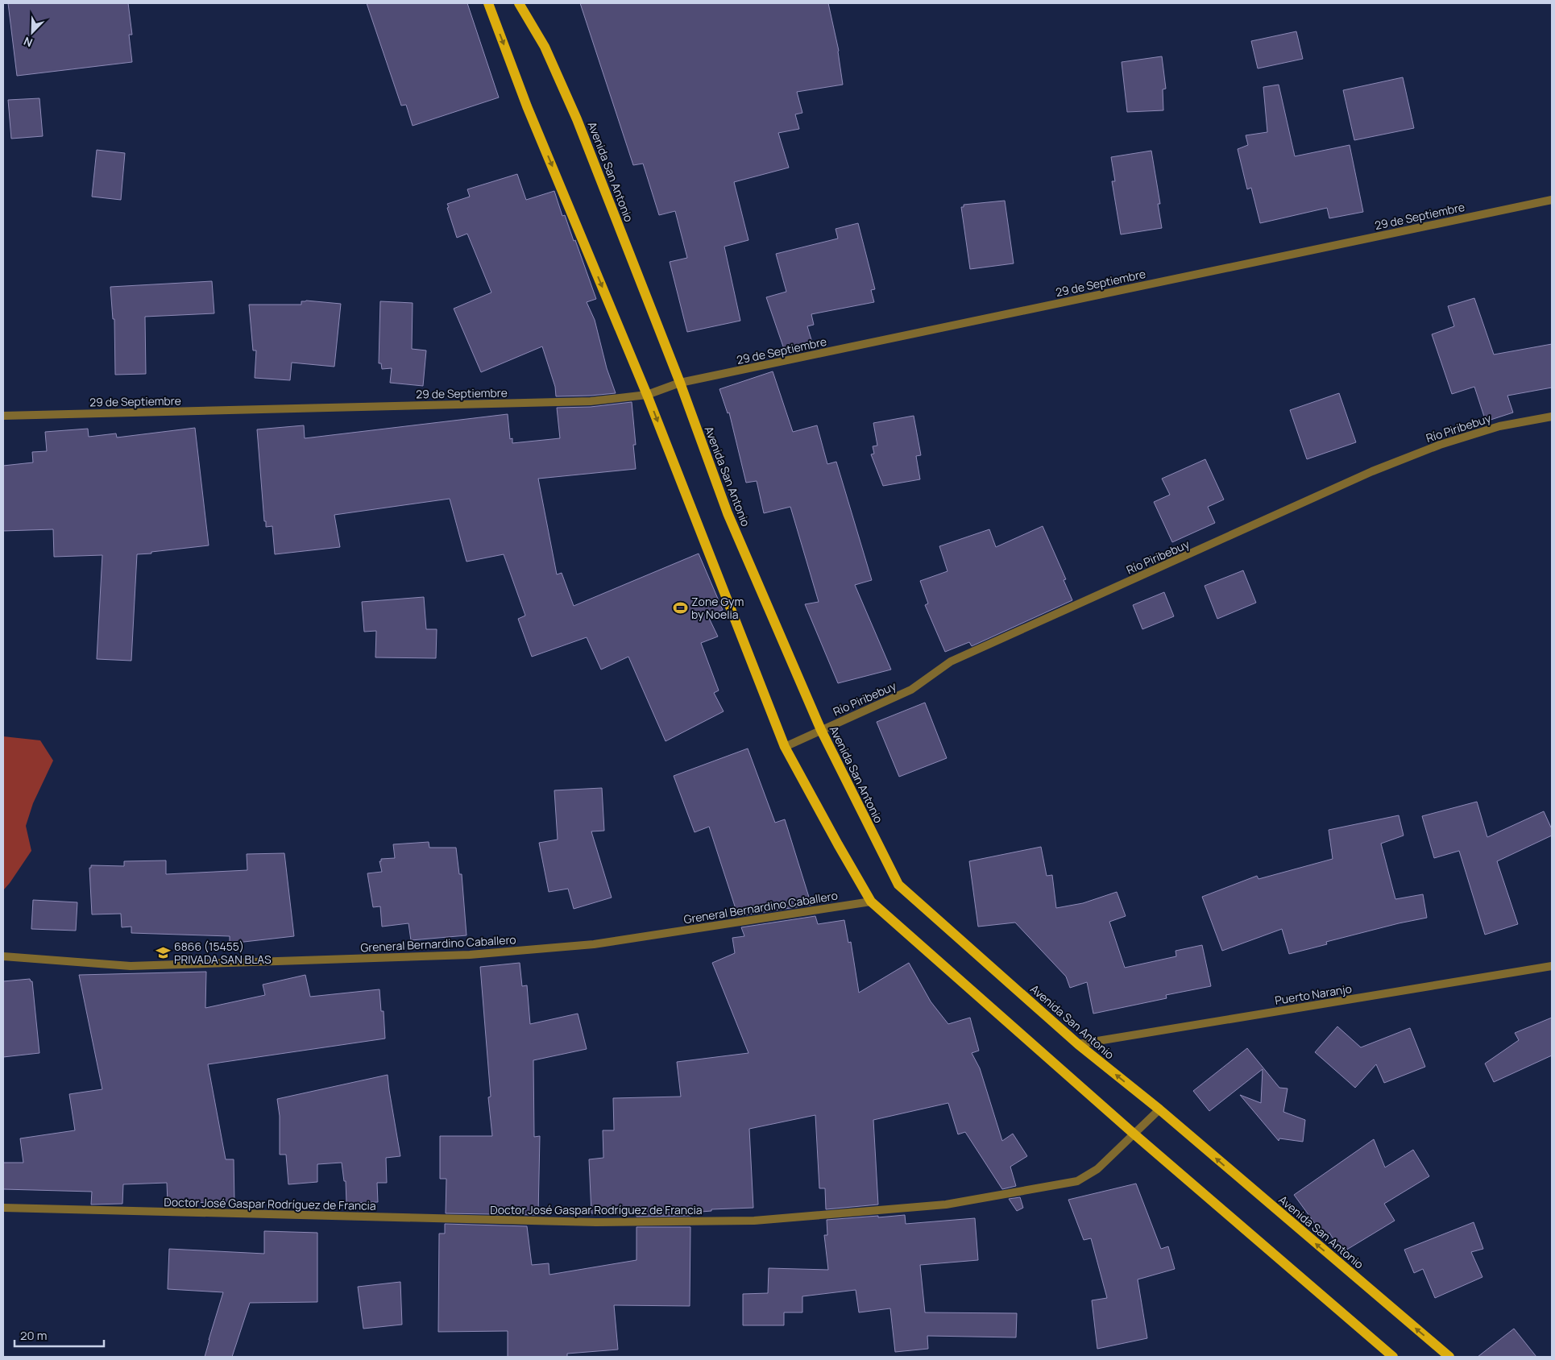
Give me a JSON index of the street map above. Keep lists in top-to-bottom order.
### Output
{
  "streets": {
    "main road": ["Avenida San Antonio"],
    "street": [
      "29 de Septiembre",
      "Río Piribebuy",
      "Greneral Bernardino Caballero",
      "Puerto Naranjo",
      "Doctor José Gaspar Rodríguez de Francia"
    ]
  },
  "crossings": [
    ["Avenida San Antonio", "29 de Septiembre"],
    ["Avenida San Antonio", "Río Piribebuy"],
    ["Avenida San Antonio", "Puerto Naranjo"],
    ["Avenida San Antonio", "Doctor José Gaspar Rodríguez de Francia"]
  ],
  "places": {
    "sports": ["Zone Gym by Noelia"],
    "school or university": ["6866 (15455) PRIVADA SAN BLAS"]
  },
  "scale_bar": "20 m",
  "north": "bottom left"
}
